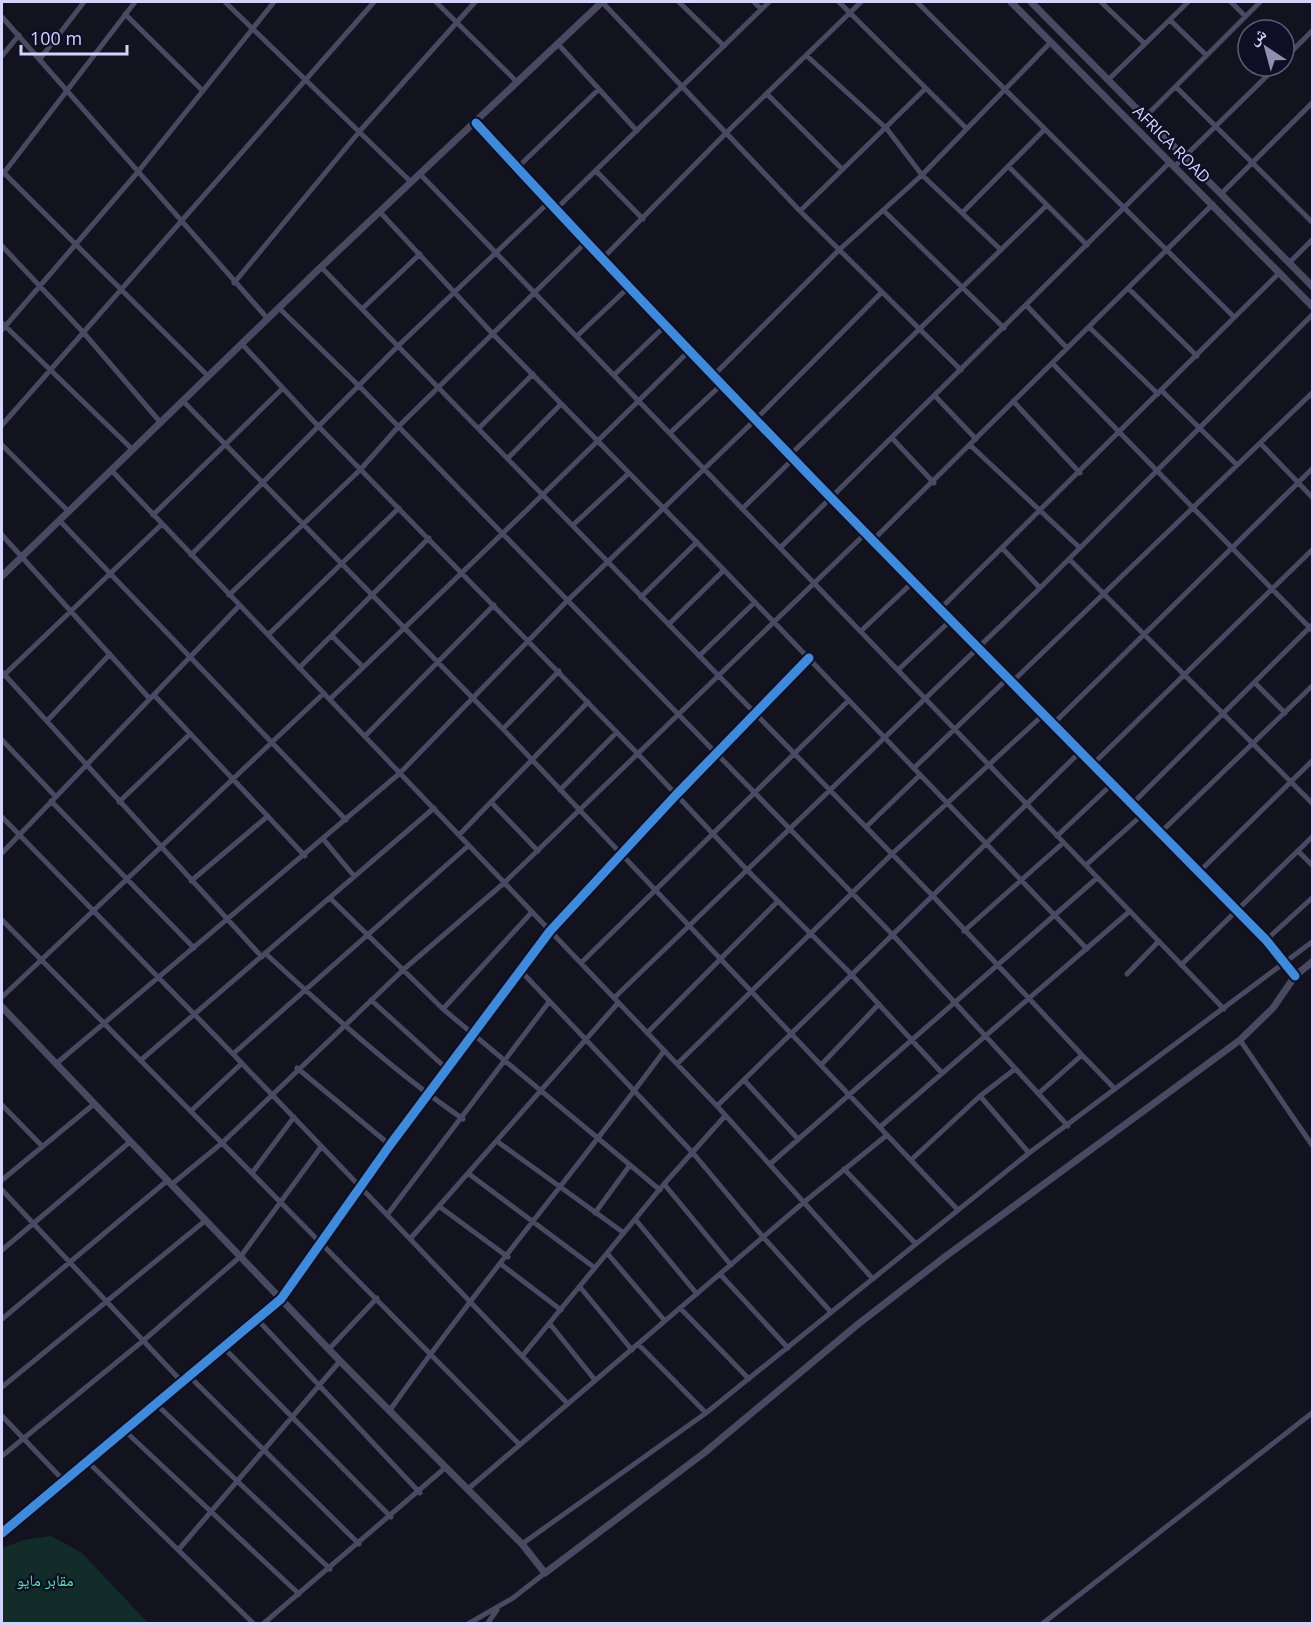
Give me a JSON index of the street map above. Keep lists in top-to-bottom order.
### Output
{
  "streets": {
    "street": ["AFRICA ROAD"]
  },
  "parks": ["مقابر مايو"],
  "scale_bar": "100 m",
  "north": "top left"
}
